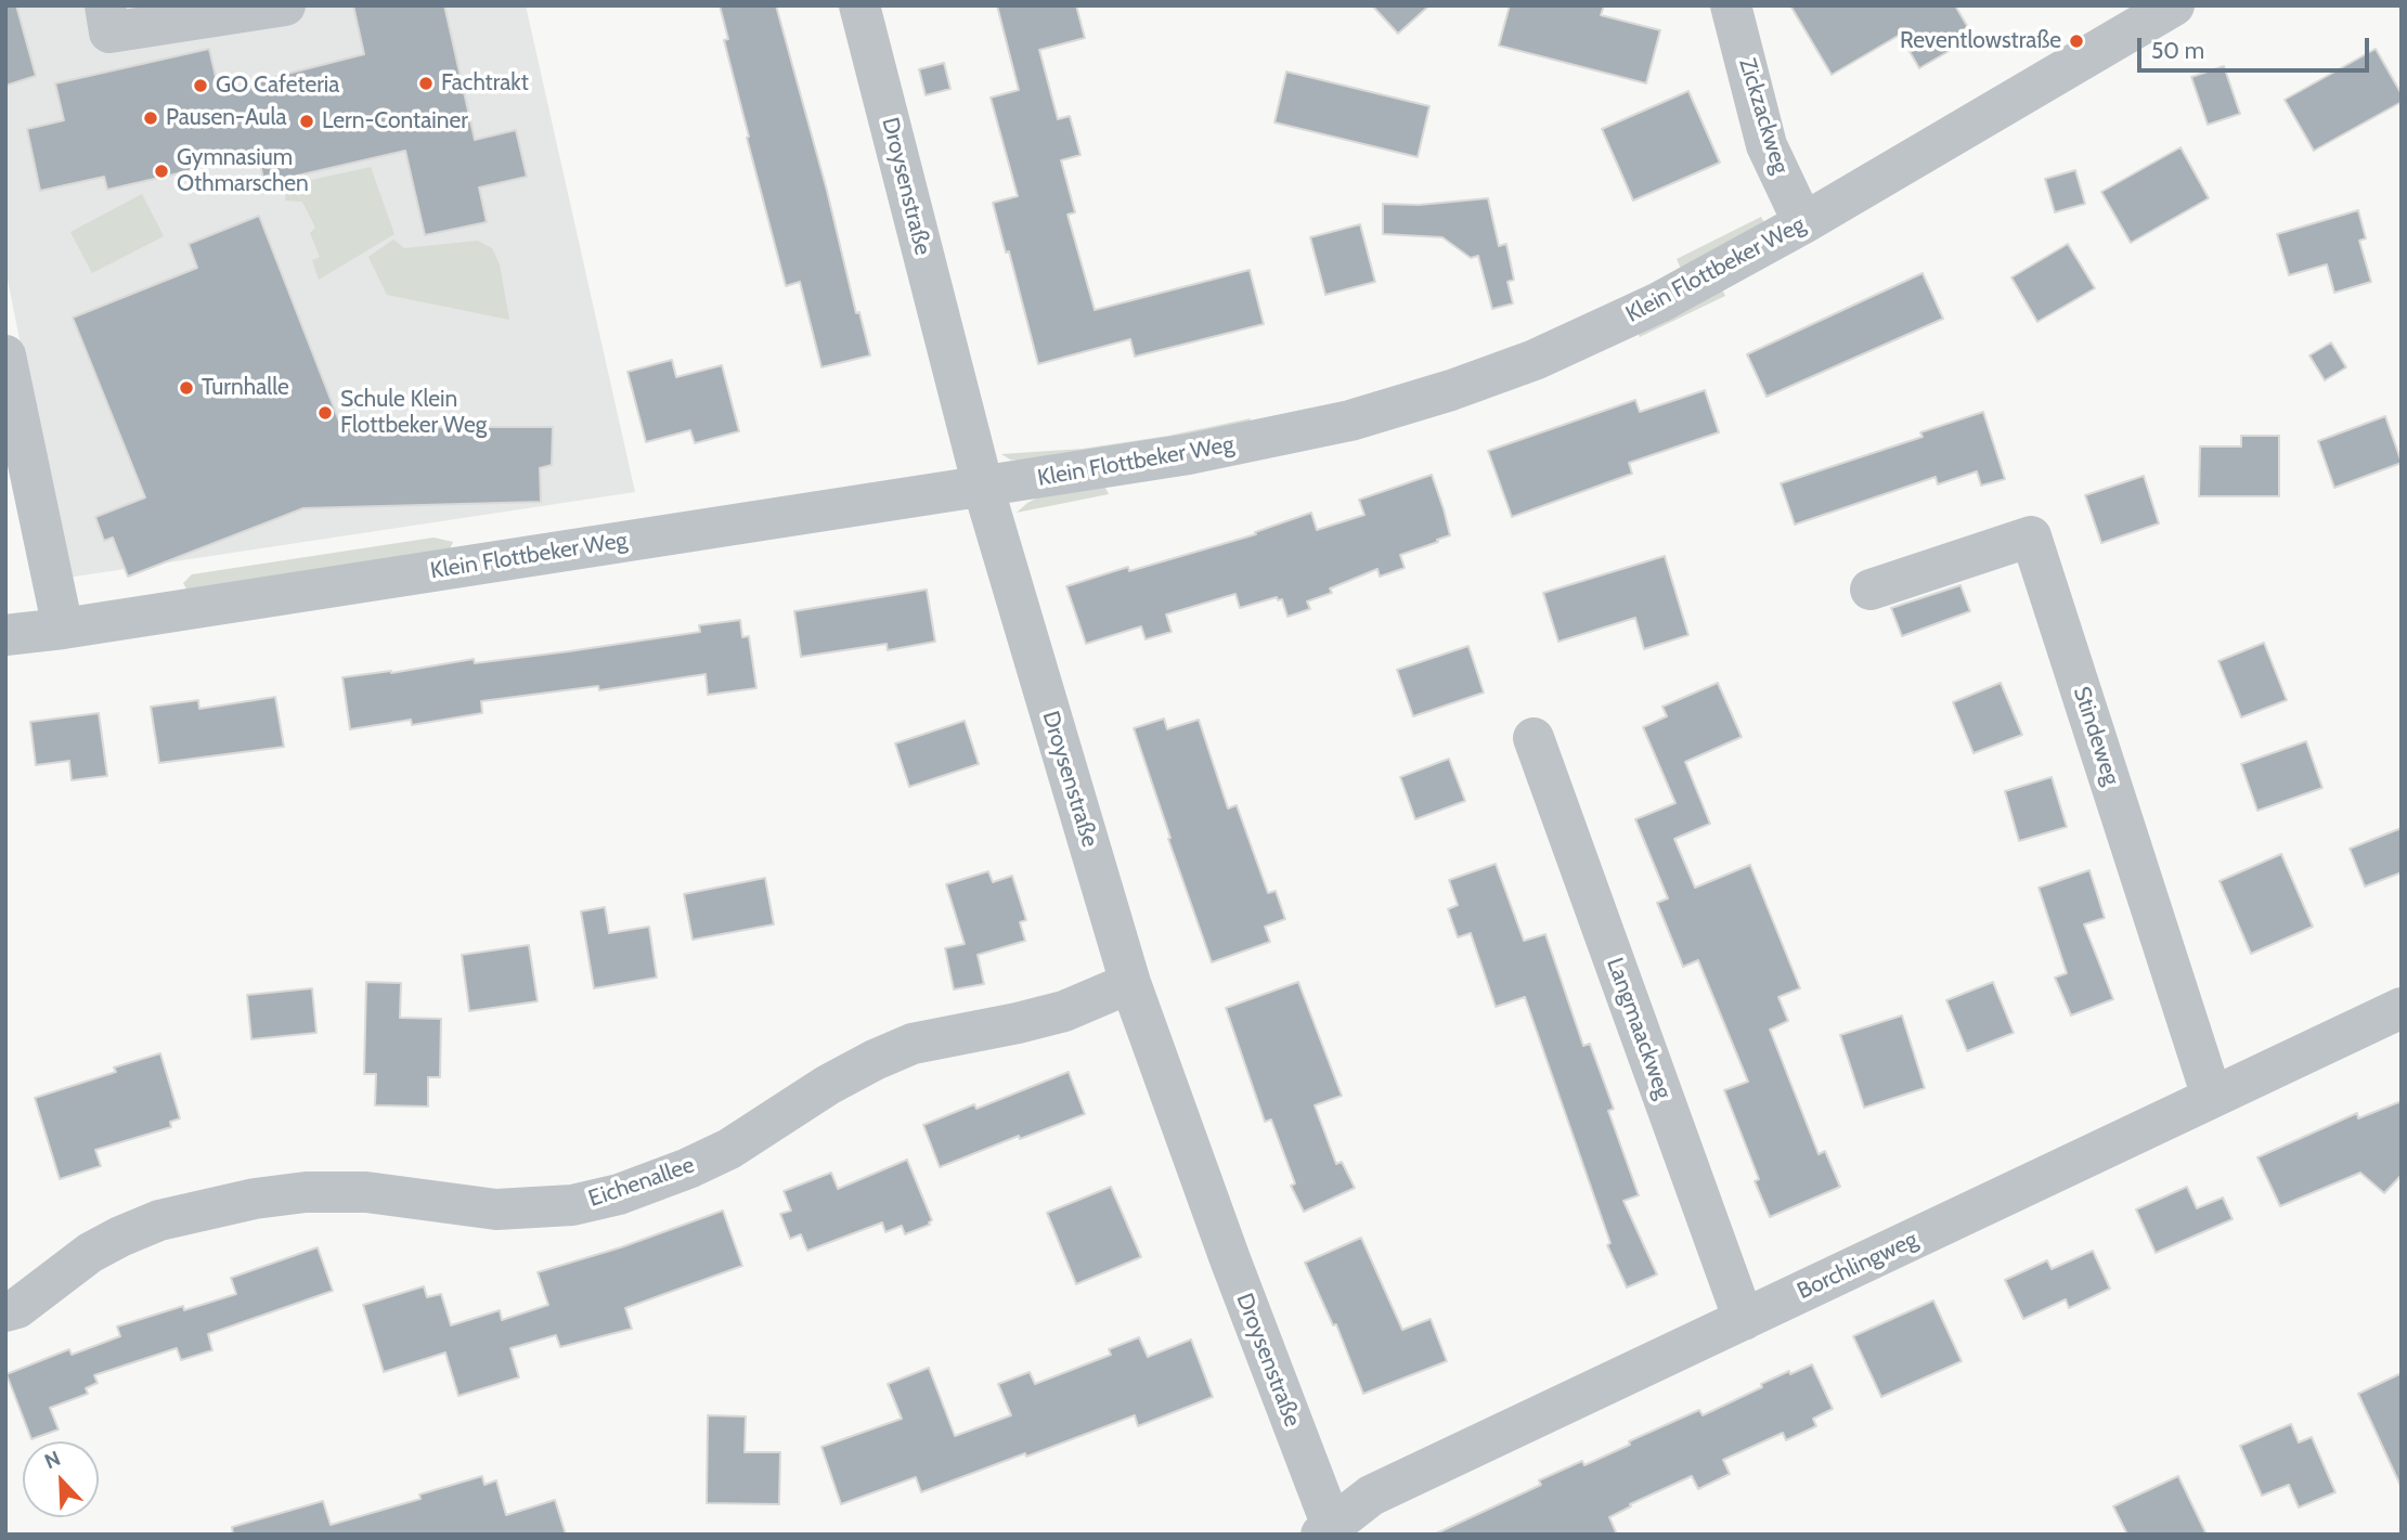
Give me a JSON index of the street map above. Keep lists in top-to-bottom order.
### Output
{
  "streets": {
    "street": [
      "Zickzackweg",
      "Droysenstraße",
      "Klein Flottbeker Weg",
      "Stindeweg",
      "Langmaackweg",
      "Eichenallee",
      "Borchlingweg"
    ]
  },
  "crossings": [
    ["Zickzackweg", "Klein Flottbeker Weg"],
    ["Droysenstraße", "Klein Flottbeker Weg"],
    ["Droysenstraße", "Eichenallee"],
    ["Droysenstraße", "Borchlingweg"],
    ["Stindeweg", "Borchlingweg"],
    ["Langmaackweg", "Borchlingweg"]
  ],
  "places": [
    "Reventlowstraße",
    "Fachtrakt",
    "GO Cafeteria",
    "Pausen-Aula",
    "Lern-Container",
    "Gymnasium Othmarschen",
    "Turnhalle",
    "Schule Klein Flottbeker Weg"
  ],
  "scale_bar": "50 m",
  "north": "top left"
}
